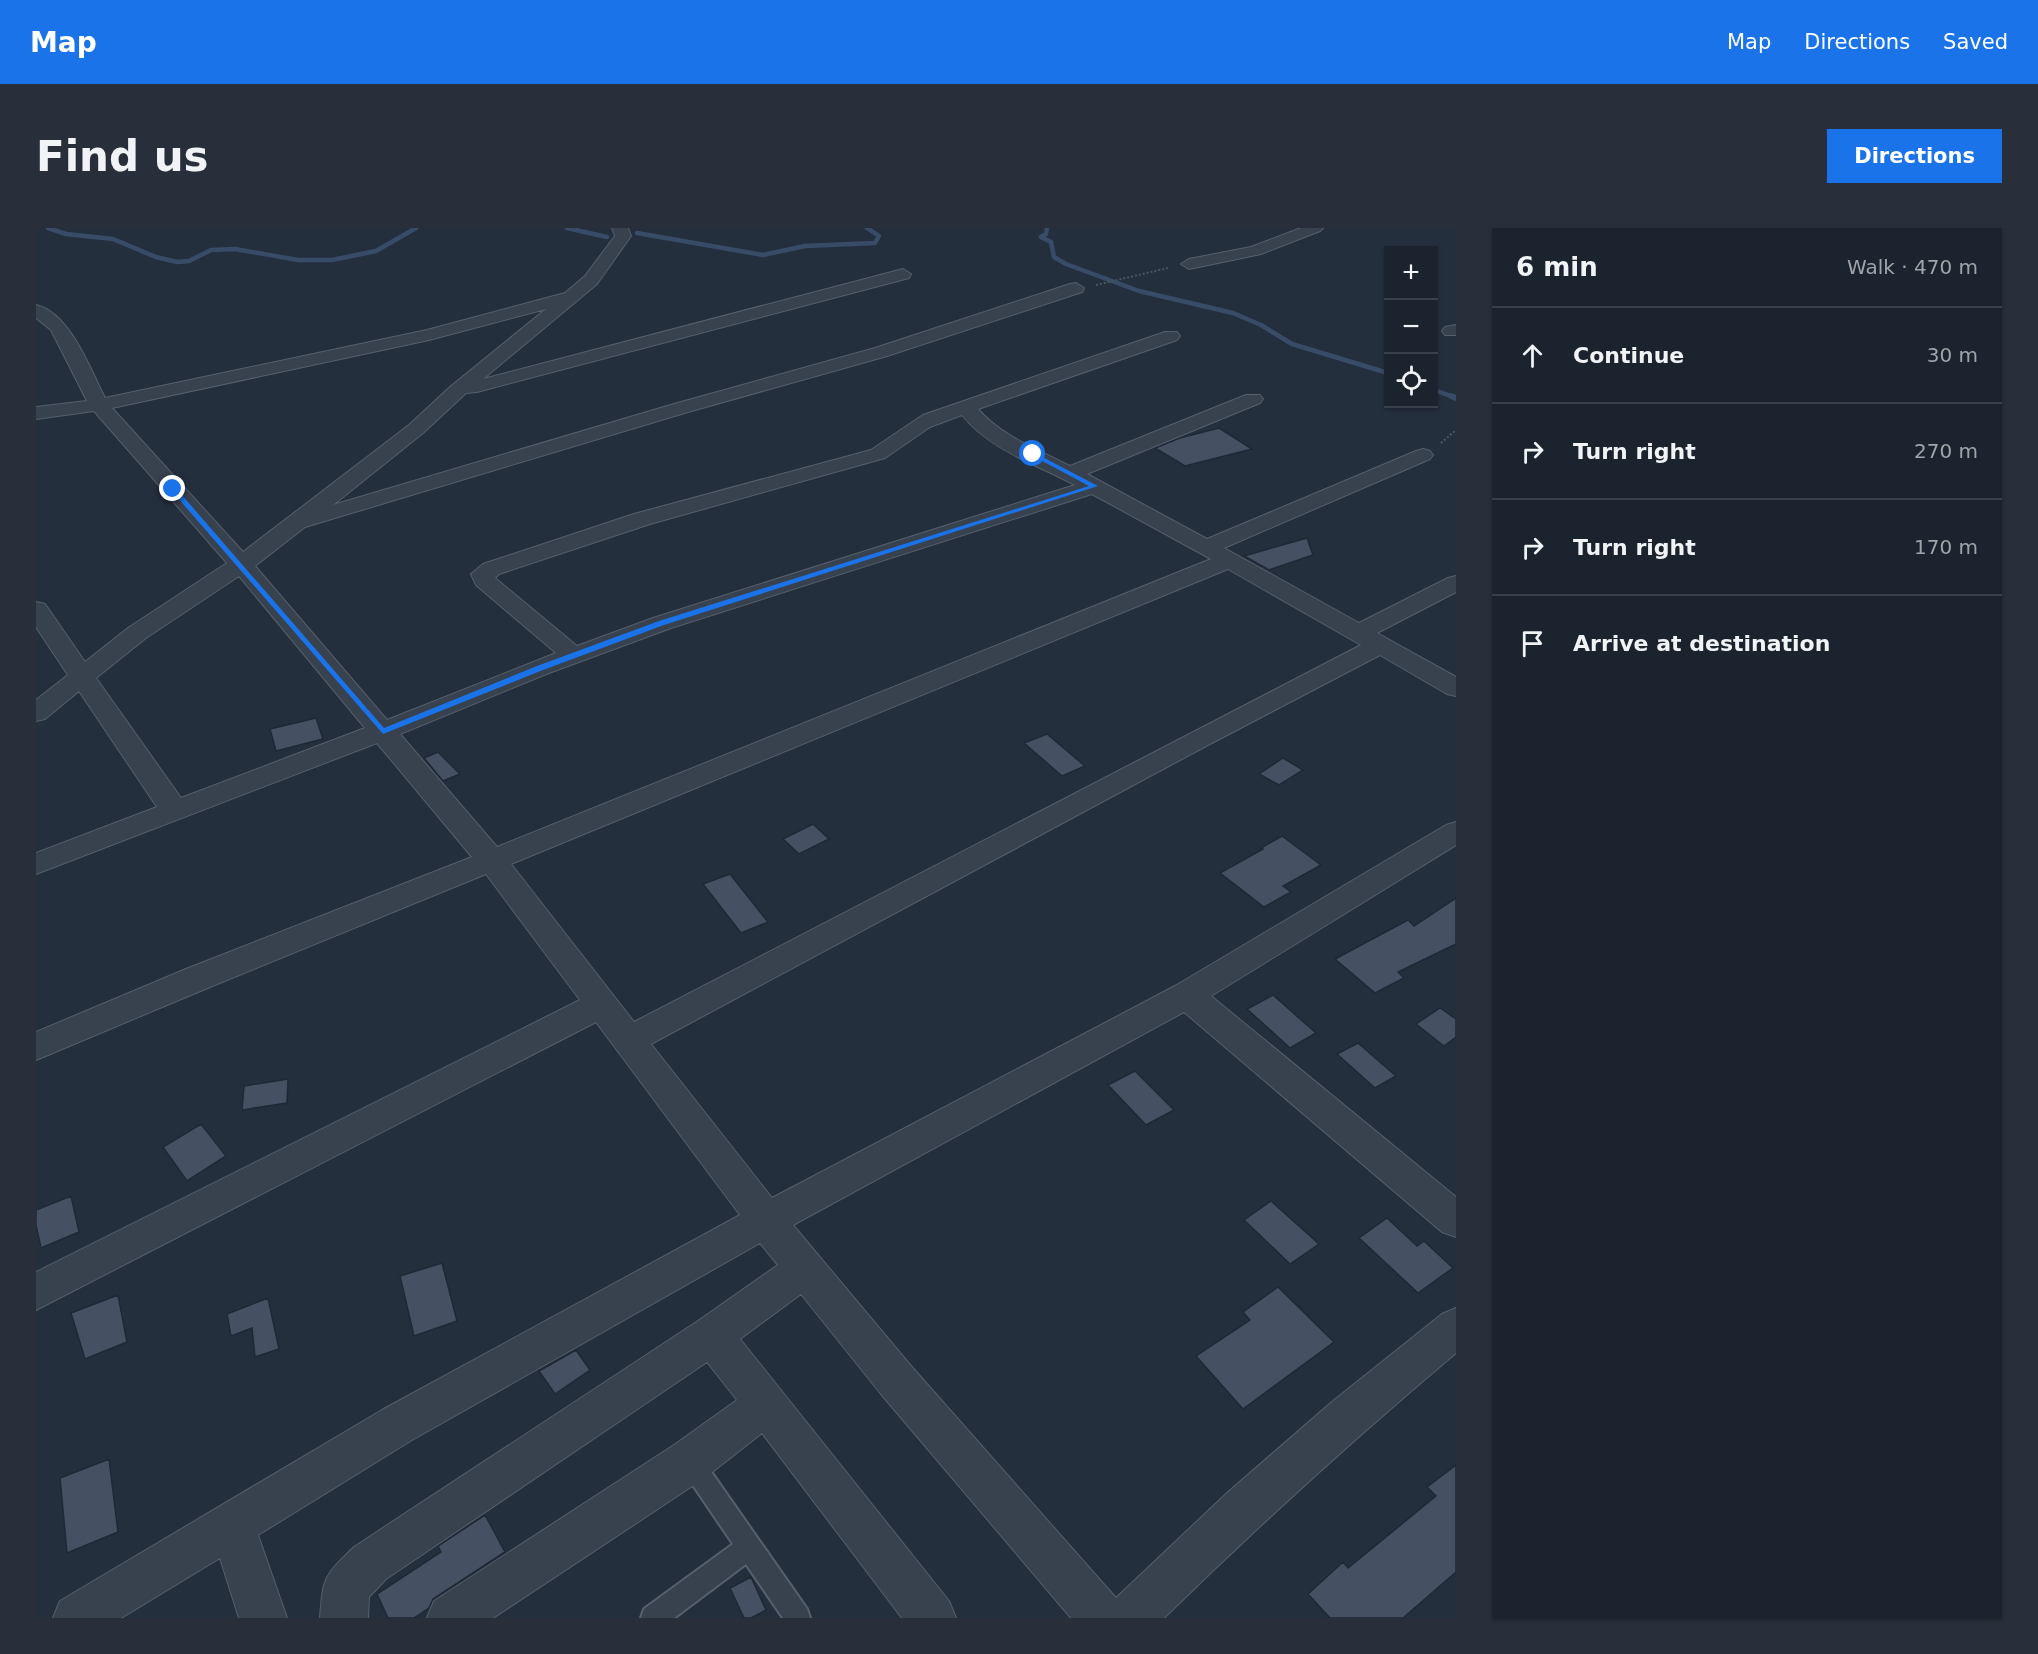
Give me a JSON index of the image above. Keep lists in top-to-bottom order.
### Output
{
  "page": {
    "header": "Map",
    "nav": ["Map", "Directions", "Saved"],
    "buttons": "Directions",
    "title": "Find us",
    "heading": ["6 min", "Walk · 470 m"],
    "map_buttons": ["+", "−"],
    "list": [
      ["Continue", "30 m"],
      ["Turn right", "270 m"],
      ["Turn right", "170 m"],
      "Arrive at destination"
    ]
  }
}
